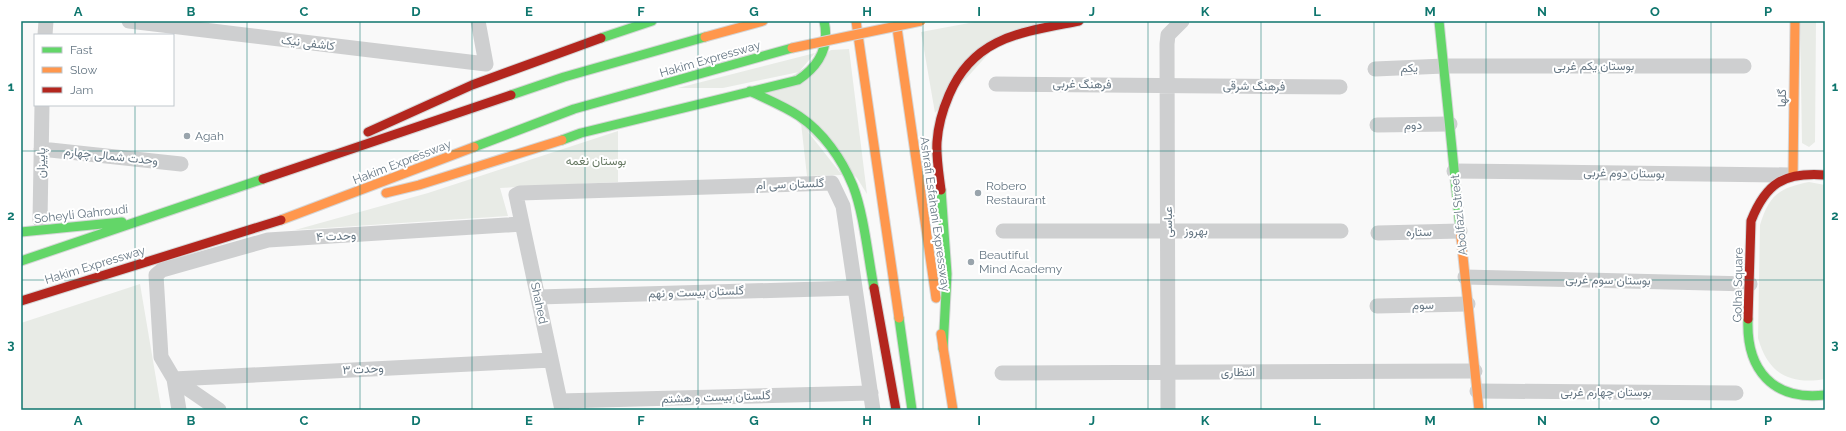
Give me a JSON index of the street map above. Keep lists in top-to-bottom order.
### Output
{
  "streets": {
    "main road": [
      "Hakim Expressway",
      "گلها",
      "Soheyli Qahroudi",
      "Ashrafi Esfahani Expressway",
      "Abolfazl Street",
      "Golha Square"
    ],
    "street": [
      "کاشفی نیک",
      "بوستان یکم غربی",
      "یکم",
      "فرهنگ غربی",
      "فرهنگ شرقی",
      "دوم",
      "وحدت شمالی چهارم",
      "پاییزان",
      "بوستان دوم غربی",
      "گلستان سی ام",
      "عباسی",
      "بهروز",
      "ستاره",
      "وحدت ۴",
      "بوستان سوم غربی",
      "گلستان بیست و نهم",
      "Shahed",
      "سوم",
      "وحدت ۳",
      "انتظاری",
      "بوستان چهارم غربی",
      "گلستان بیست و هشتم"
    ]
  },
  "crossings": [
    ["Hakim Expressway", "Soheyli Qahroudi"],
    ["بوستان یکم غربی", "یکم"],
    ["بوستان یکم غربی", "Abolfazl Street"],
    ["یکم", "Abolfazl Street"],
    ["فرهنگ غربی", "فرهنگ شرقی"],
    ["فرهنگ غربی", "عباسی"],
    ["فرهنگ شرقی", "عباسی"],
    ["گلها", "بوستان دوم غربی"],
    ["گلها", "Golha Square"],
    ["دوم", "Abolfazl Street"],
    ["وحدت شمالی چهارم", "پاییزان"],
    ["بوستان دوم غربی", "Abolfazl Street"],
    ["بوستان دوم غربی", "Golha Square"],
    ["گلستان سی ام", "گلستان بیست و نهم"],
    ["گلستان سی ام", "Shahed"],
    ["گلستان سی ام", "گلستان بیست و هشتم"],
    ["Abolfazl Street", "ستاره"],
    ["Abolfazl Street", "بوستان سوم غربی"],
    ["Abolfazl Street", "سوم"],
    ["Abolfazl Street", "انتظاری"],
    ["Abolfazl Street", "بوستان چهارم غربی"],
    ["عباسی", "بهروز"],
    ["عباسی", "انتظاری"],
    ["وحدت ۴", "Shahed"],
    ["وحدت ۴", "وحدت ۳"],
    ["بوستان سوم غربی", "Golha Square"],
    ["گلستان بیست و نهم", "Shahed"],
    ["Shahed", "وحدت ۳"],
    ["Shahed", "گلستان بیست و هشتم"]
  ],
  "parks": ["بوستان نغمه"],
  "places": ["Agah", "Robero Restaurant", "Beautiful Mind Academy"],
  "legend": ["Fast", "Slow", "Jam"],
  "grid": {
    "columns": [
      "A",
      "B",
      "C",
      "D",
      "E",
      "F",
      "G",
      "H",
      "I",
      "J",
      "K",
      "L",
      "M",
      "N",
      "O",
      "P"
    ],
    "rows": ["1", "2", "3"]
  }
}
